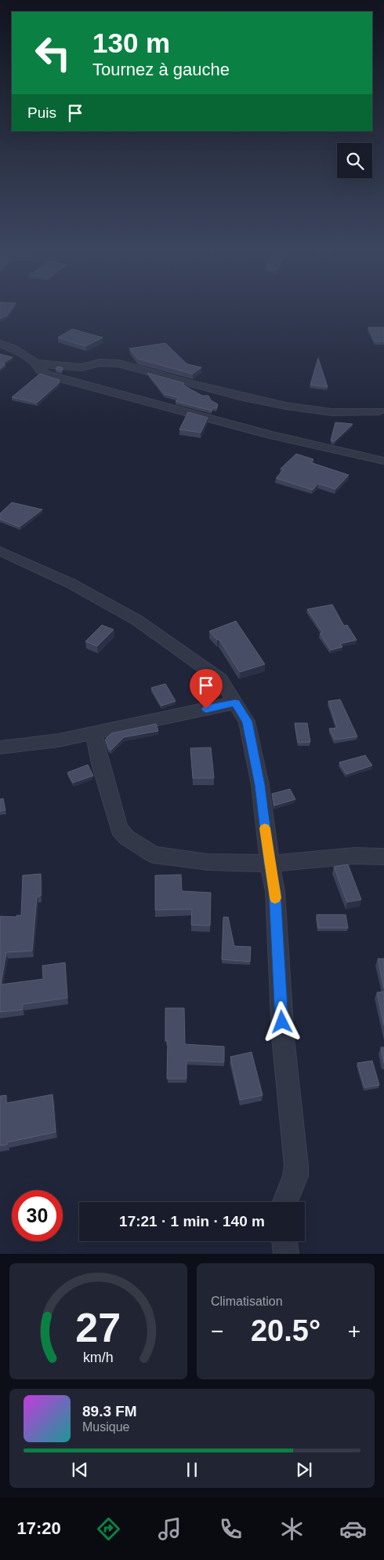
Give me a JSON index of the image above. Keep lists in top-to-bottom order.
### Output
{
  "page": {
    "turn": ["130 m", "Tournez à gauche"],
    "then": "Puis",
    "limit": "30",
    "trip": "17:21 · 1 min · 140 m",
    "tile": "Climatisation",
    "heat": ["−", "20.5°", "+"],
    "song": ["89.3 FM", "Musique"],
    "tabs": "17:20",
    "gauge": ["27", "km/h"]
  }
}
